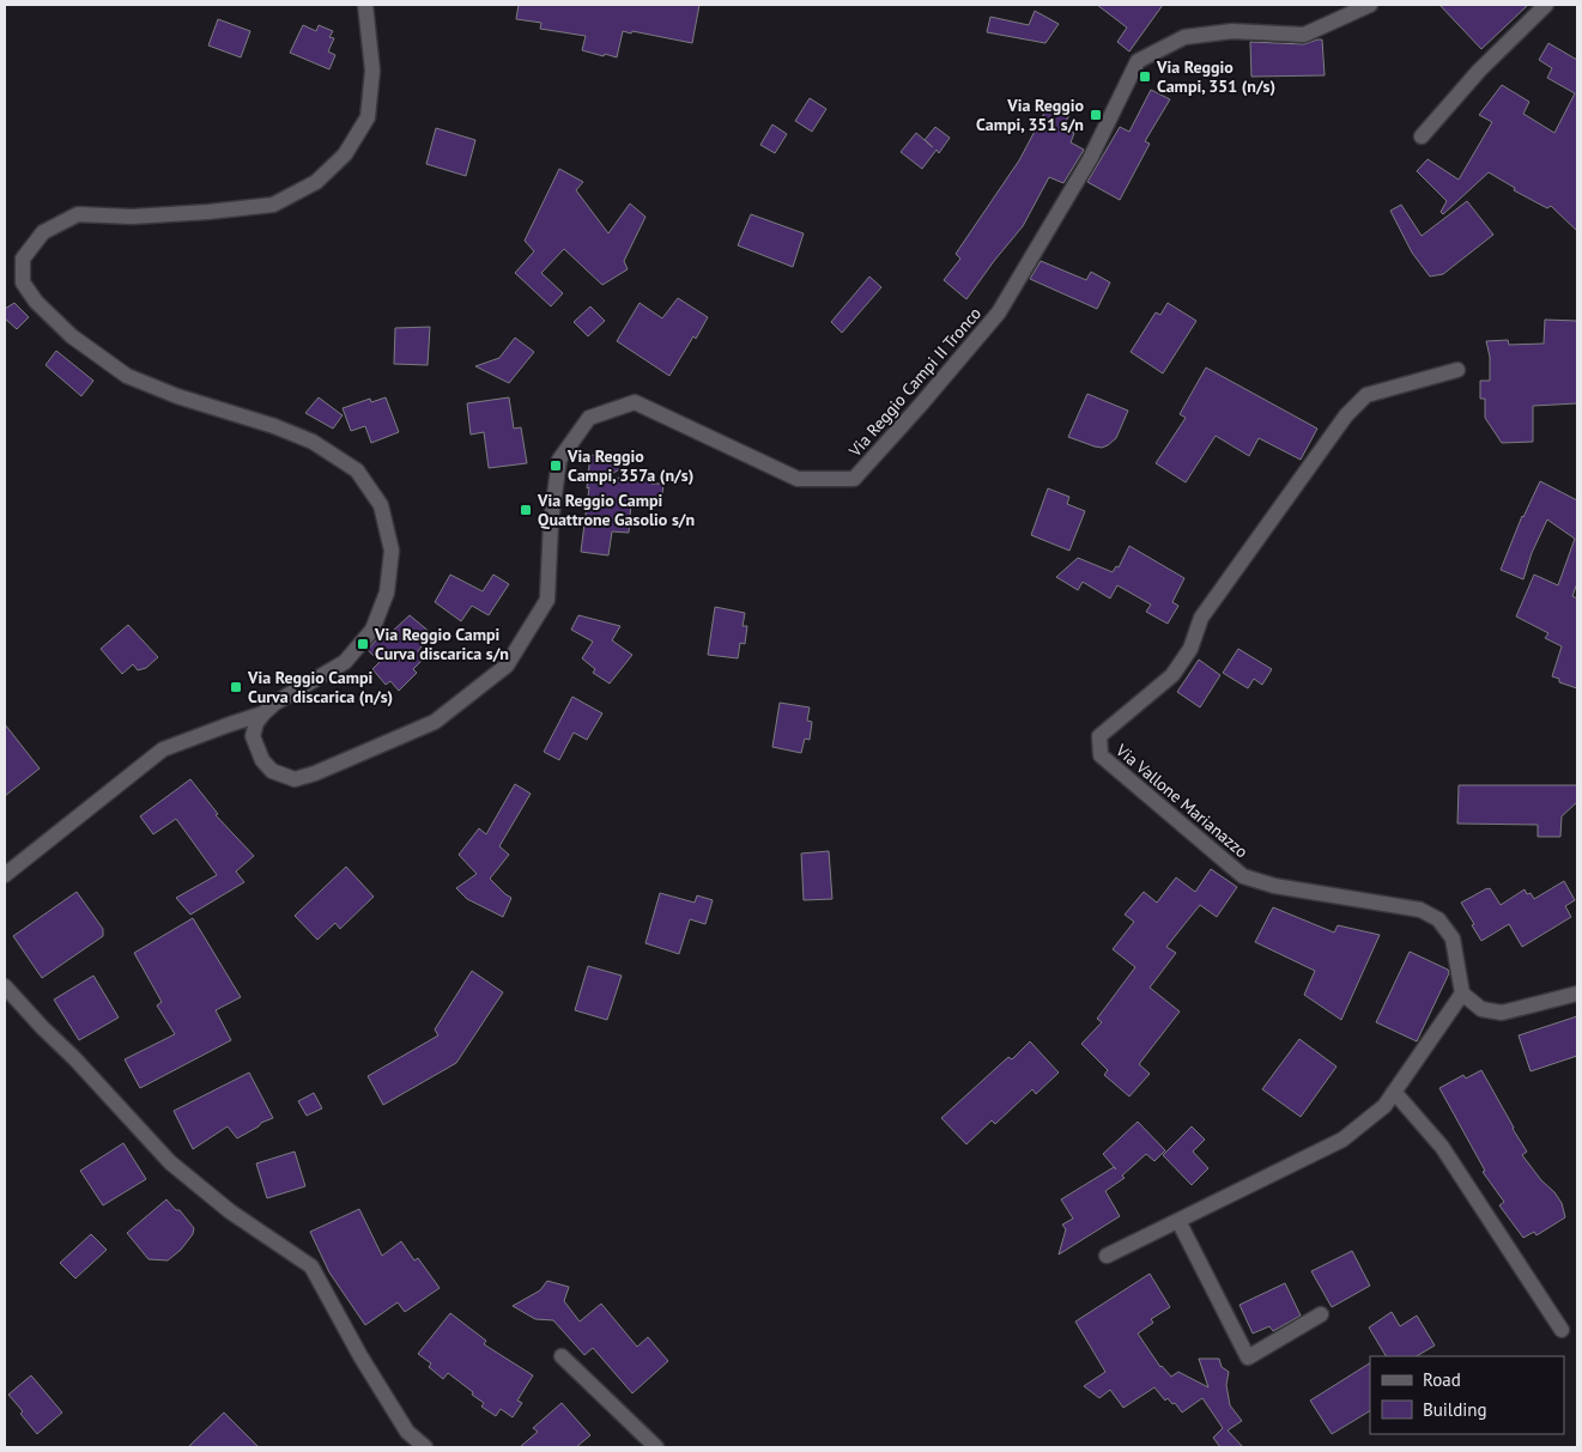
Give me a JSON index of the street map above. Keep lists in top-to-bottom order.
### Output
{
  "streets": {
    "street": ["Via Reggio Campi II Tronco", "Via Vallone Marianazzo"]
  },
  "places": {
    "transit": [
      "Via Reggio Campi, 351 (n/s)",
      "Via Reggio Campi, 351 s/n",
      "Via Reggio Campi, 357a (n/s)",
      "Via Reggio Campi Quattrone Gasolio s/n",
      "Via Reggio Campi Curva discarica s/n",
      "Via Reggio Campi Curva discarica (n/s)"
    ]
  },
  "legend": ["Road", "Building"]
}
